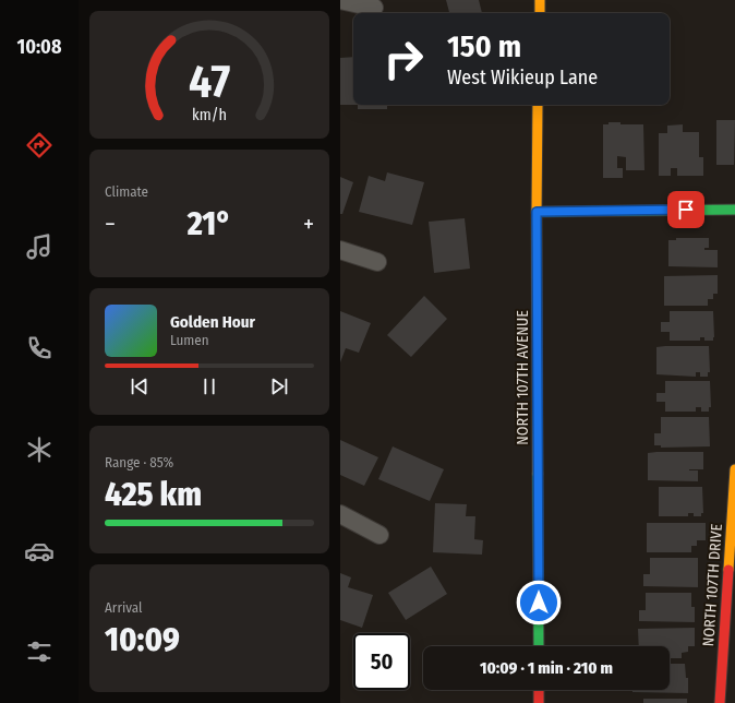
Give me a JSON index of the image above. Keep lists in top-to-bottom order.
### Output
{
  "streets": {
    "main road": ["NORTH 107TH AVENUE", "NORTH 107TH DRIVE"]
  },
  "page": {
    "tabs": "10:08",
    "turn": ["150 m", "West Wikieup Lane"],
    "tile": [
      "Climate",
      ["Range · 85%", "425 km"],
      ["Arrival", "10:09"]
    ],
    "heat": ["−", "21°", "+"],
    "song": ["Golden Hour", "Lumen"],
    "limit": "50",
    "trip": "10:09 · 1 min · 210 m",
    "gauge": ["47", "km/h"]
  }
}
